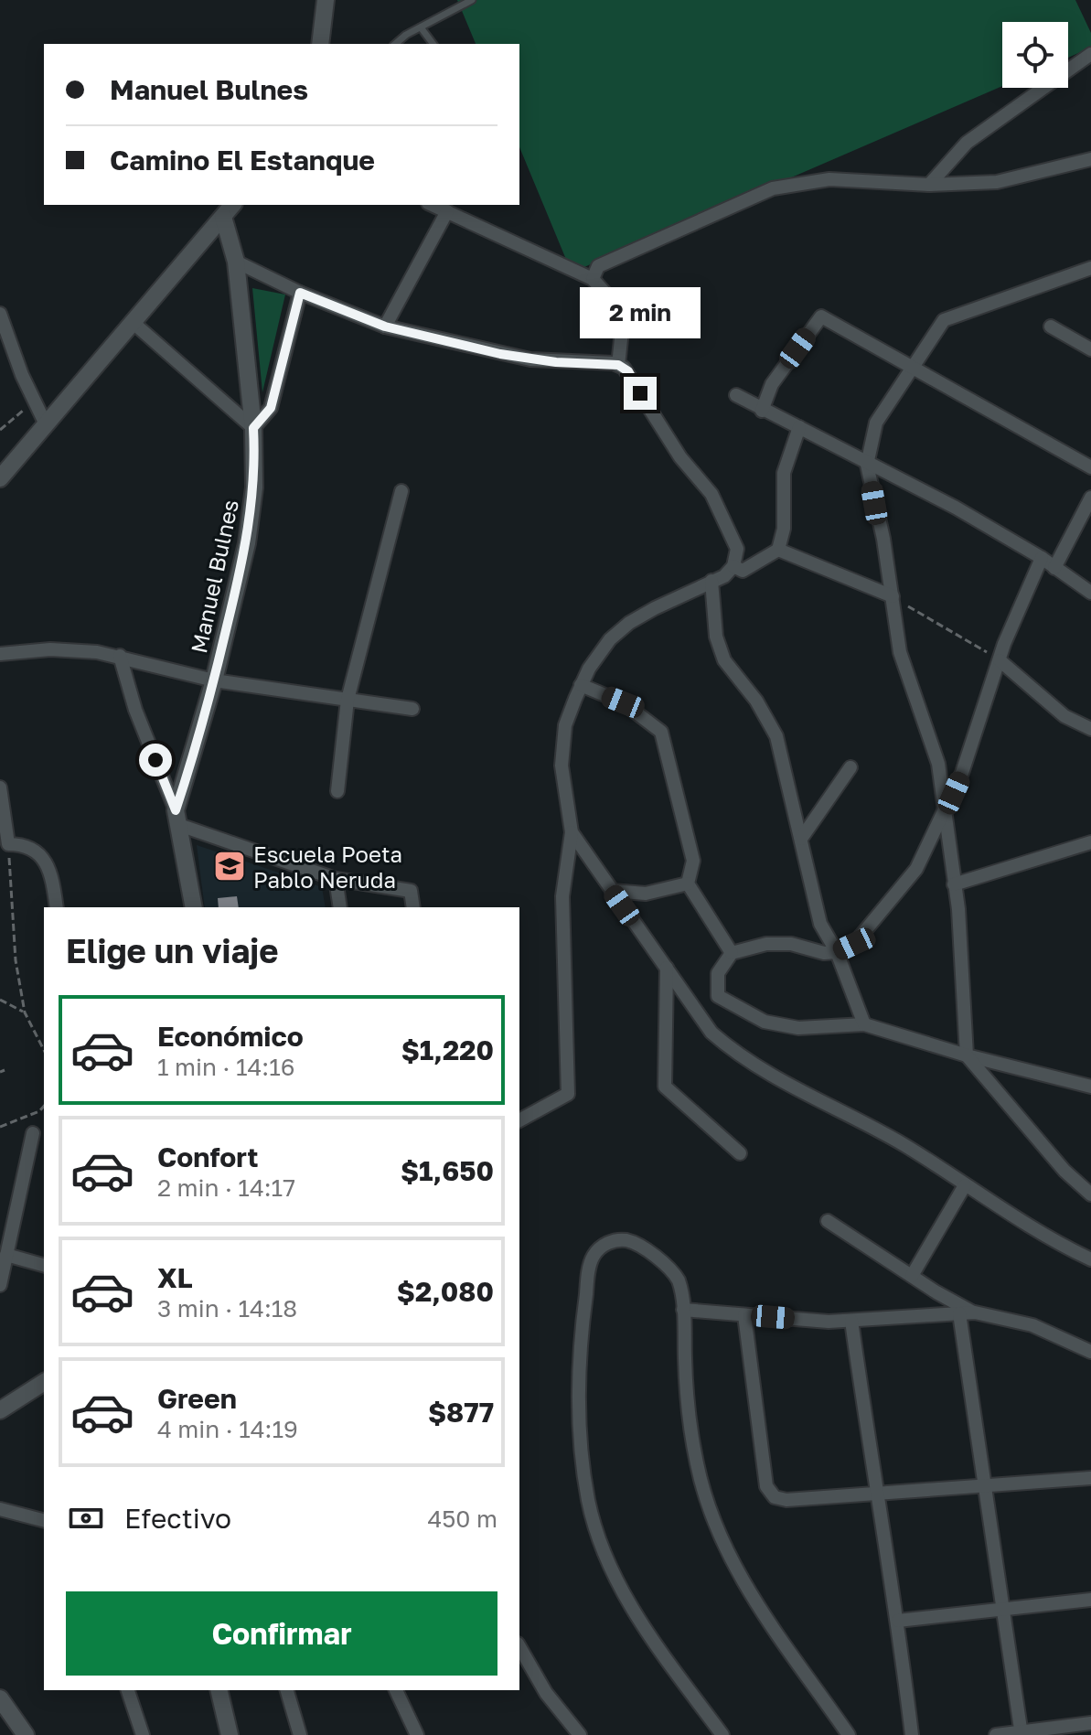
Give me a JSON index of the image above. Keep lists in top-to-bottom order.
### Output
{
  "streets": {
    "street": ["Manuel Bulnes"]
  },
  "places": {
    "school or university": ["Escuela Poeta Pablo Neruda"]
  },
  "page": {
    "banner": ["Manuel Bulnes", "Camino El Estanque"],
    "bubble": "2 min",
    "heading": "Elige un viaje",
    "list": [
      {
        "name": "Económico",
        "note": "1 min · 14:16",
        "value": "$1,220"
      },
      {
        "name": "Confort",
        "note": "2 min · 14:17",
        "value": "$1,650"
      },
      {
        "name": "XL",
        "note": "3 min · 14:18",
        "value": "$2,080"
      },
      {
        "name": "Green",
        "note": "4 min · 14:19",
        "value": "$877"
      }
    ],
    "pay": ["Efectivo", "450 m"],
    "buttons": "Confirmar"
  }
}
